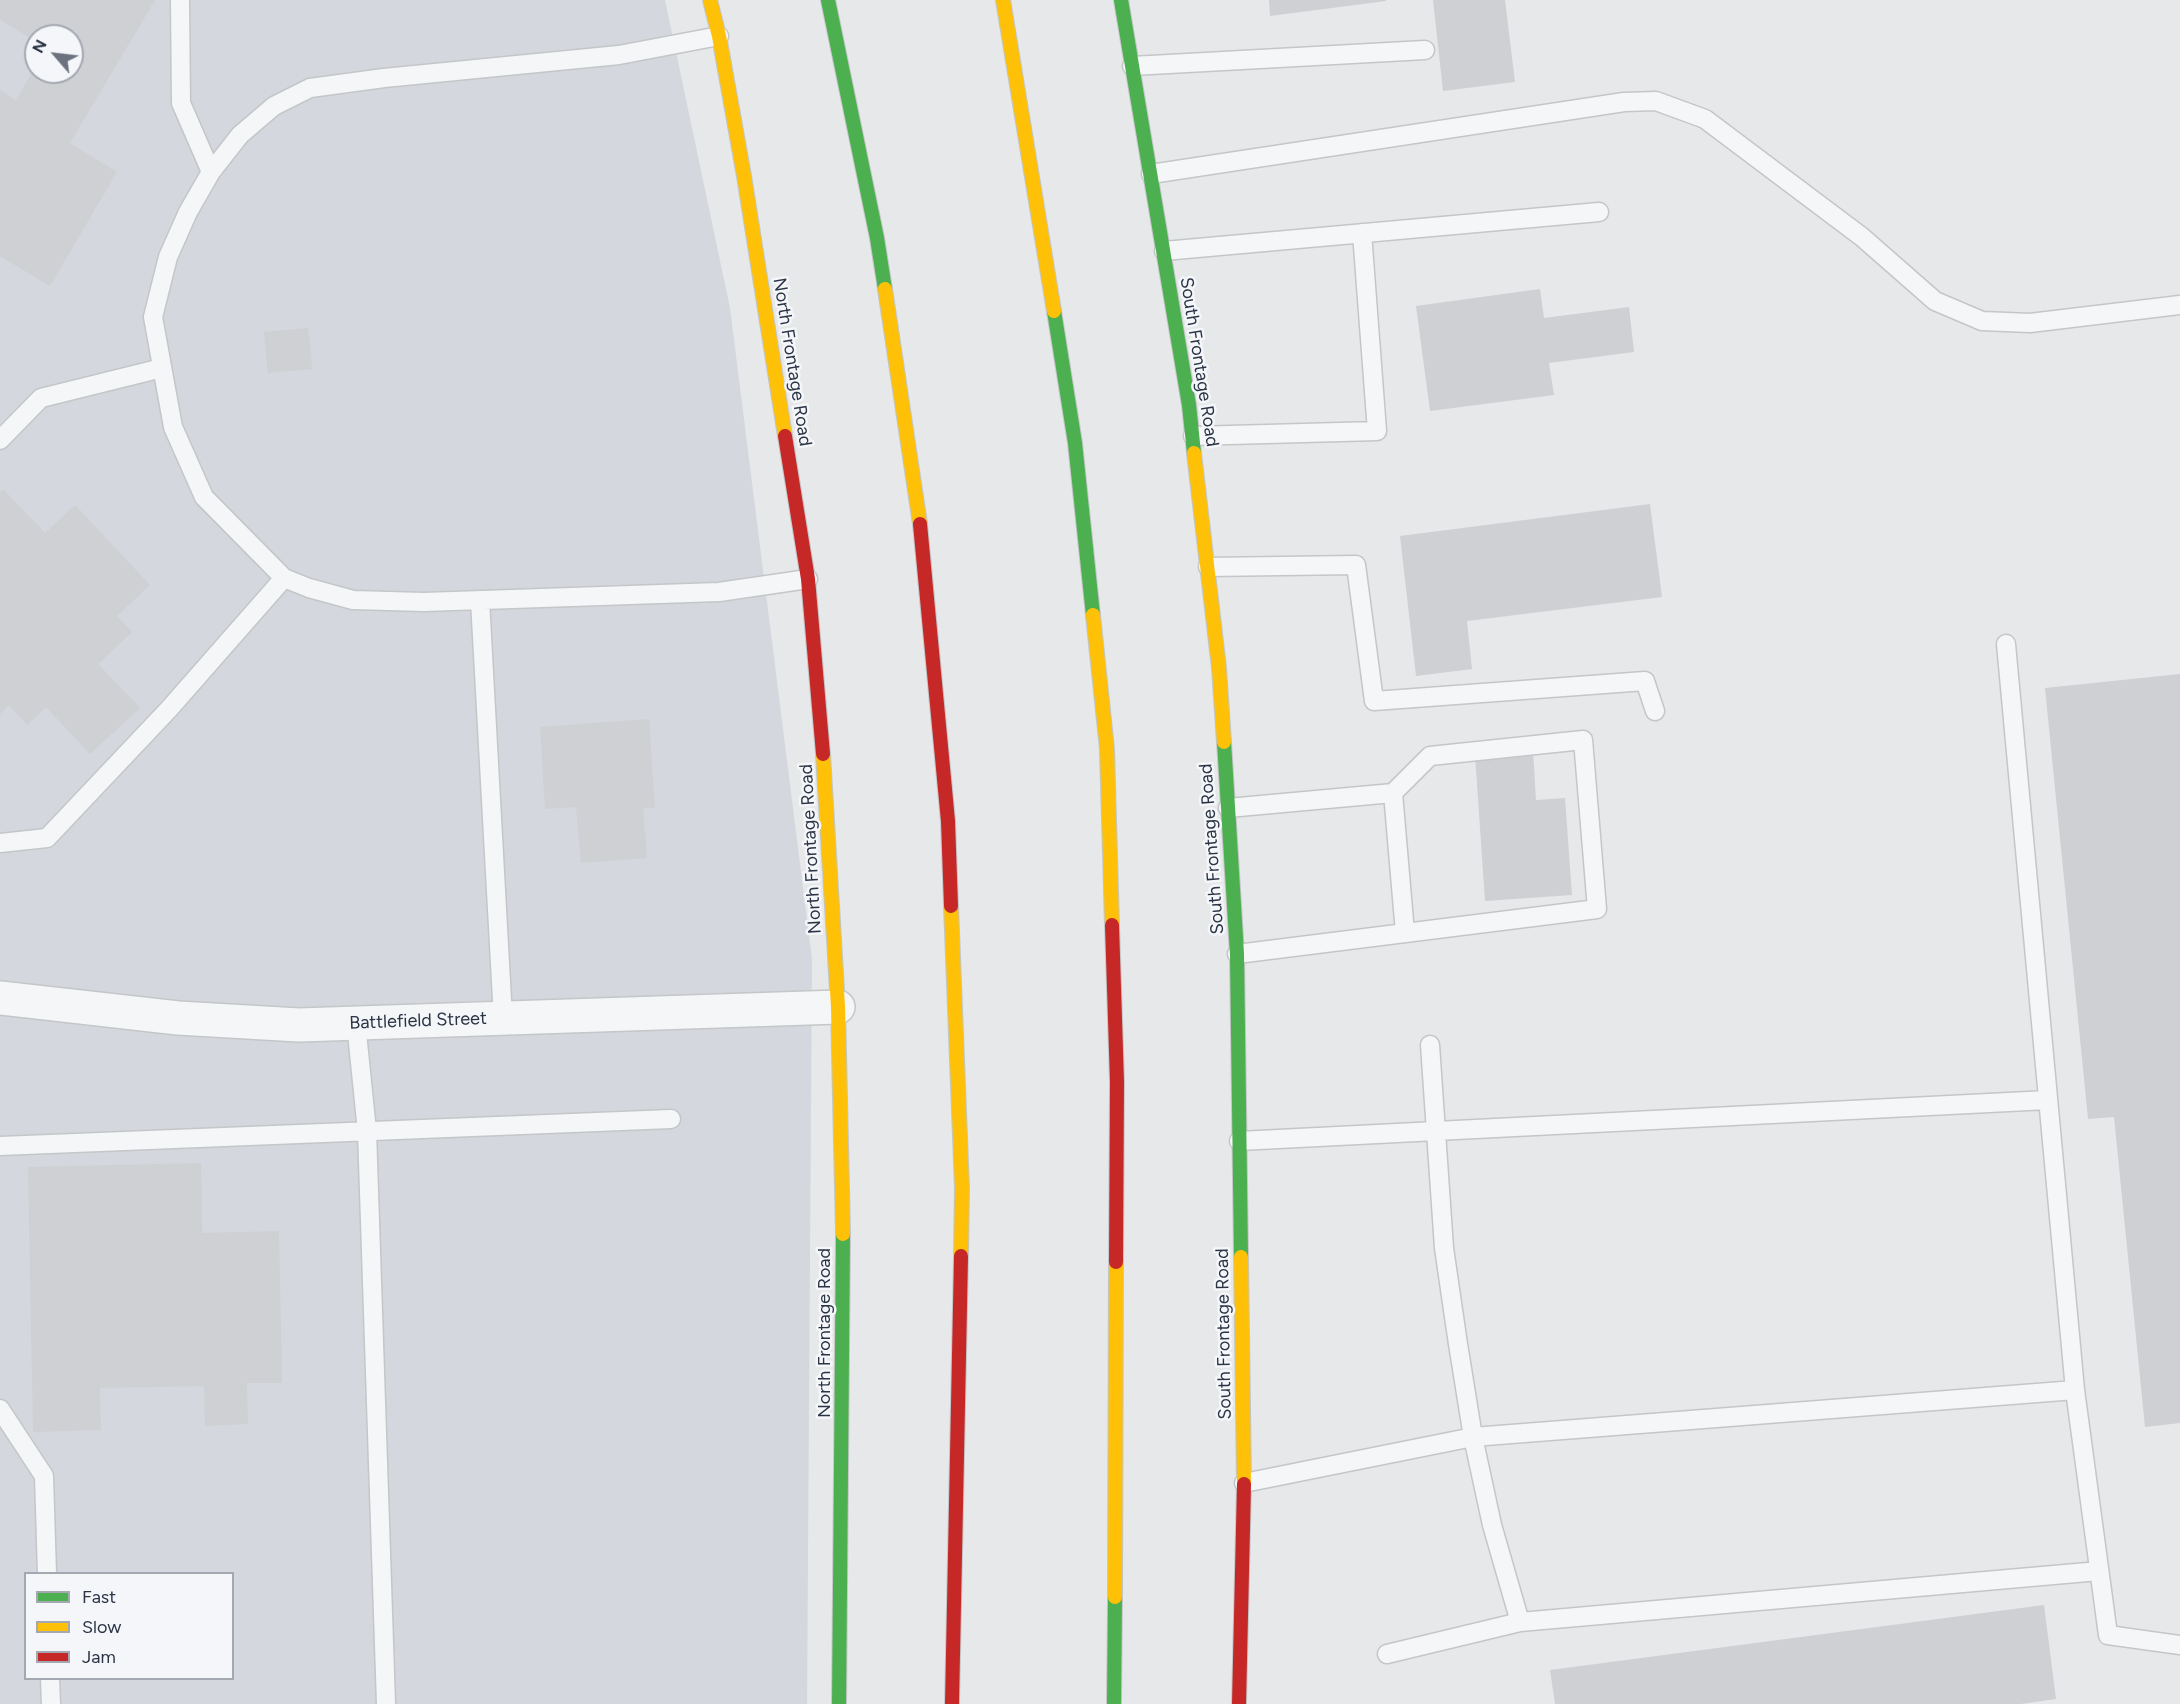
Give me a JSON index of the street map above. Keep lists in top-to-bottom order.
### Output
{
  "streets": {
    "main road": ["North Frontage Road", "South Frontage Road"],
    "street": ["Battlefield Street"]
  },
  "crossings": [
    ["North Frontage Road", "Battlefield Street"]
  ],
  "legend": ["Fast", "Slow", "Jam"],
  "north": "top left"
}
